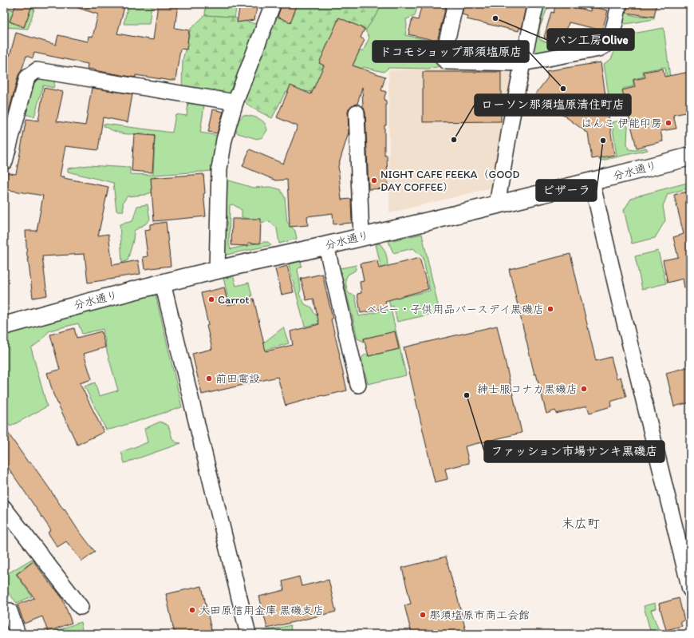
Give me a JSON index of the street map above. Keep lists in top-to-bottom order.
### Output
{
  "streets": {
    "street": ["分水通り"]
  },
  "districts": ["末広町"],
  "places": [
    "パン工房Olive",
    "ドコモショップ那須塩原店",
    "はんこ 伊能印房",
    "ローソン那須塩原清住町店",
    "ピザーラ",
    "NIGHT CAFE FEEKA（GOOD DAY COFFEE）",
    "Carrot",
    "ベビー・子供用品バースデイ黒磯店",
    "前田電設",
    "紳士服コナカ黒磯店",
    "ファッション市場サンキ黒磯店",
    "大田原信用金庫 黒磯支店",
    "那須塩原市商工会館"
  ]
}
